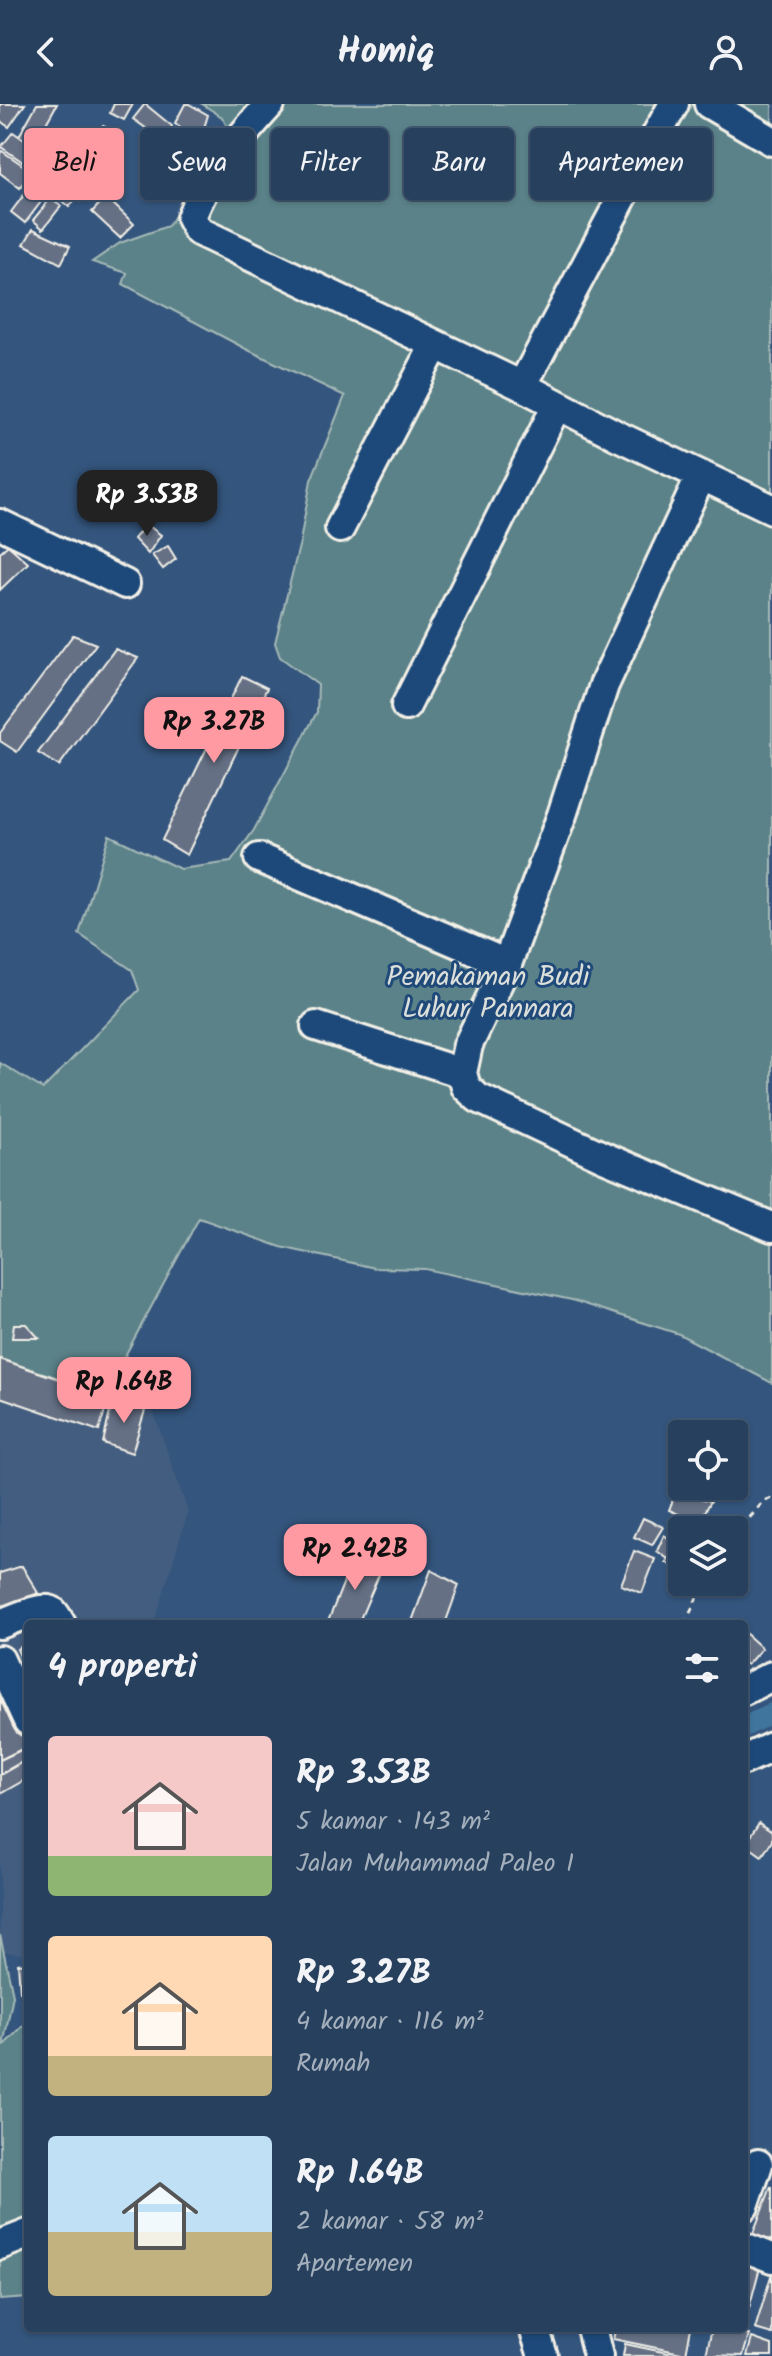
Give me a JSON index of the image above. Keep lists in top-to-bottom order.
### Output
{
  "parks": ["Pemakaman Budi Luhur Pannara"],
  "page": {
    "header": "Homiq",
    "chip": [
      "Beli",
      "Sewa",
      "Filter",
      "Baru",
      "Apartemen"
    ],
    "price": [
      "Rp 3.53B",
      "Rp 3.27B",
      "Rp 1.64B",
      "Rp 2.42B"
    ],
    "heading": "4 properti",
    "list": [
      {
        "name": "Rp 3.53B",
        "note": "5 kamar · 143 m² · Jalan Muhammad Paleo I"
      },
      {
        "name": "Rp 3.27B",
        "note": "4 kamar · 116 m² · Rumah"
      },
      {
        "name": "Rp 1.64B",
        "note": "2 kamar · 58 m² · Apartemen"
      }
    ]
  }
}
